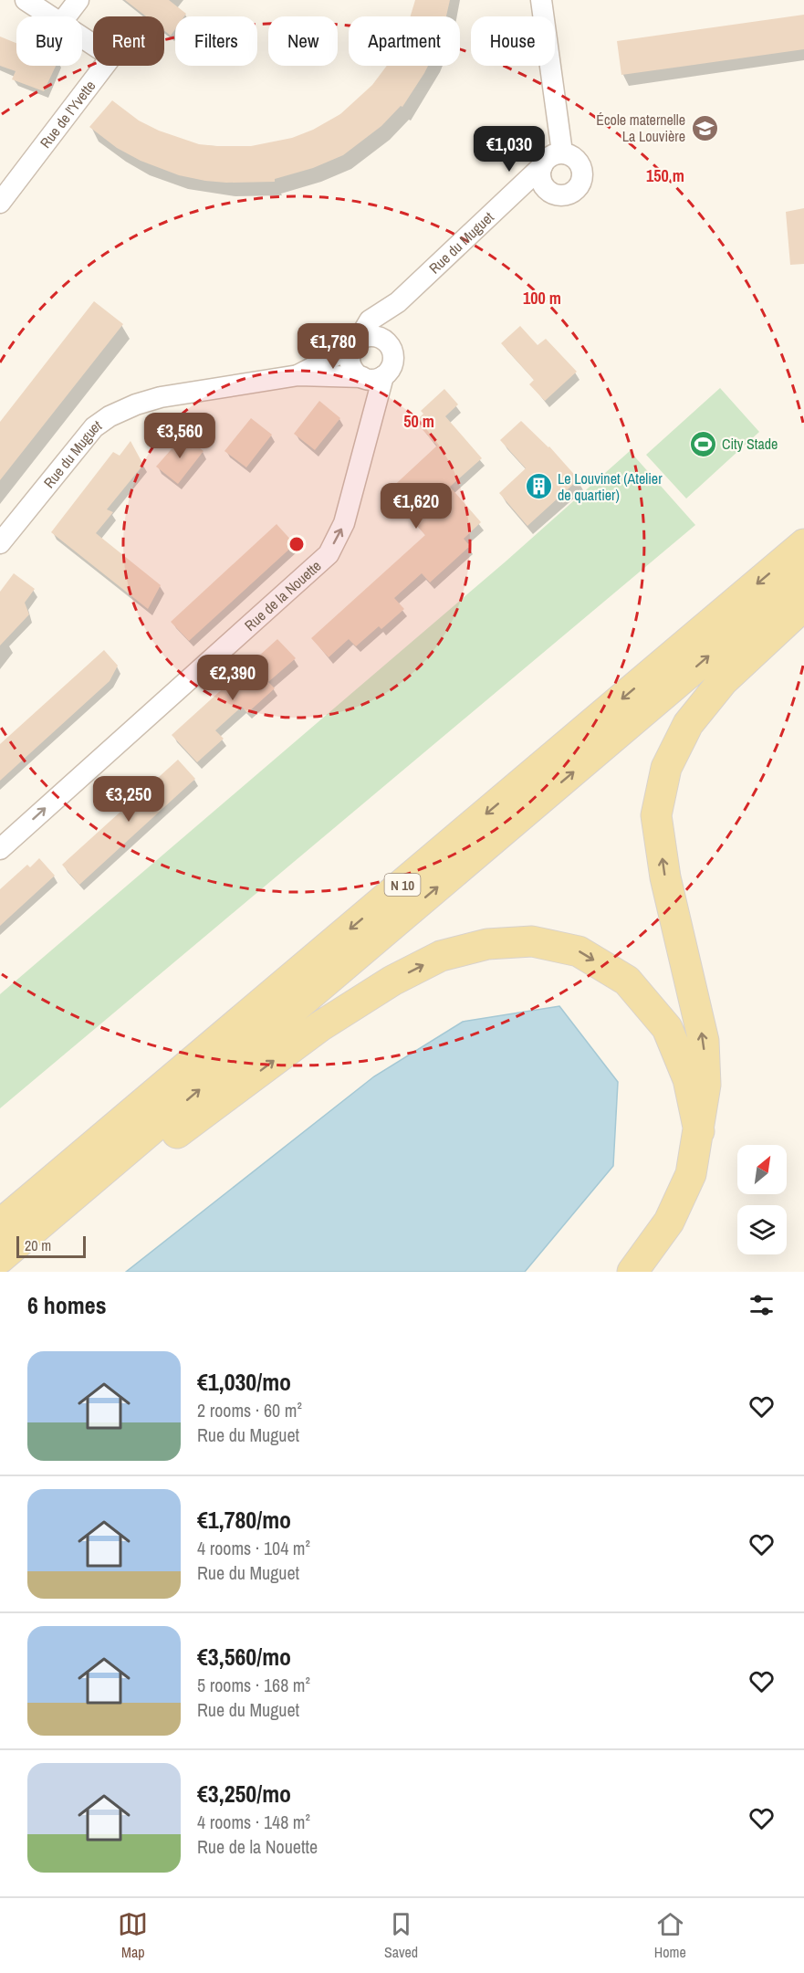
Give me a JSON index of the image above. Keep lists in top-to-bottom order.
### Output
{
  "streets": {
    "main road": ["N 10"],
    "street": ["Rue de l'Yvette", "Rue du Muguet", "Rue de la Nouette"]
  },
  "crossings": [
    ["Rue du Muguet", "Rue de la Nouette"]
  ],
  "one_way": ["Rue de la Nouette"],
  "places": {
    "school or university": ["École maternelle La Louvière"],
    "sports": ["City Stade"],
    "building": ["Le Louvinet (Atelier de quartier)"]
  },
  "scale_bar": "20 m",
  "north": "top right",
  "page": {
    "chip": [
      "Buy",
      "Rent",
      "Filters",
      "New",
      "Apartment",
      "House"
    ],
    "price": [
      "€1,030",
      "€1,780",
      "€3,560",
      "€1,620",
      "€2,390",
      "€3,250"
    ],
    "scale": "20 m",
    "heading": "6 homes",
    "list": [
      {
        "name": "€1,030/mo",
        "note": "2 rooms · 60 m² · Rue du Muguet"
      },
      {
        "name": "€1,780/mo",
        "note": "4 rooms · 104 m² · Rue du Muguet"
      },
      {
        "name": "€3,560/mo",
        "note": "5 rooms · 168 m² · Rue du Muguet"
      },
      {
        "name": "€3,250/mo",
        "note": "4 rooms · 148 m² · Rue de la Nouette"
      }
    ],
    "tabs": ["Map", "Saved", "Home"]
  },
  "rings": ["150 m", "100 m", "50 m"]
}
